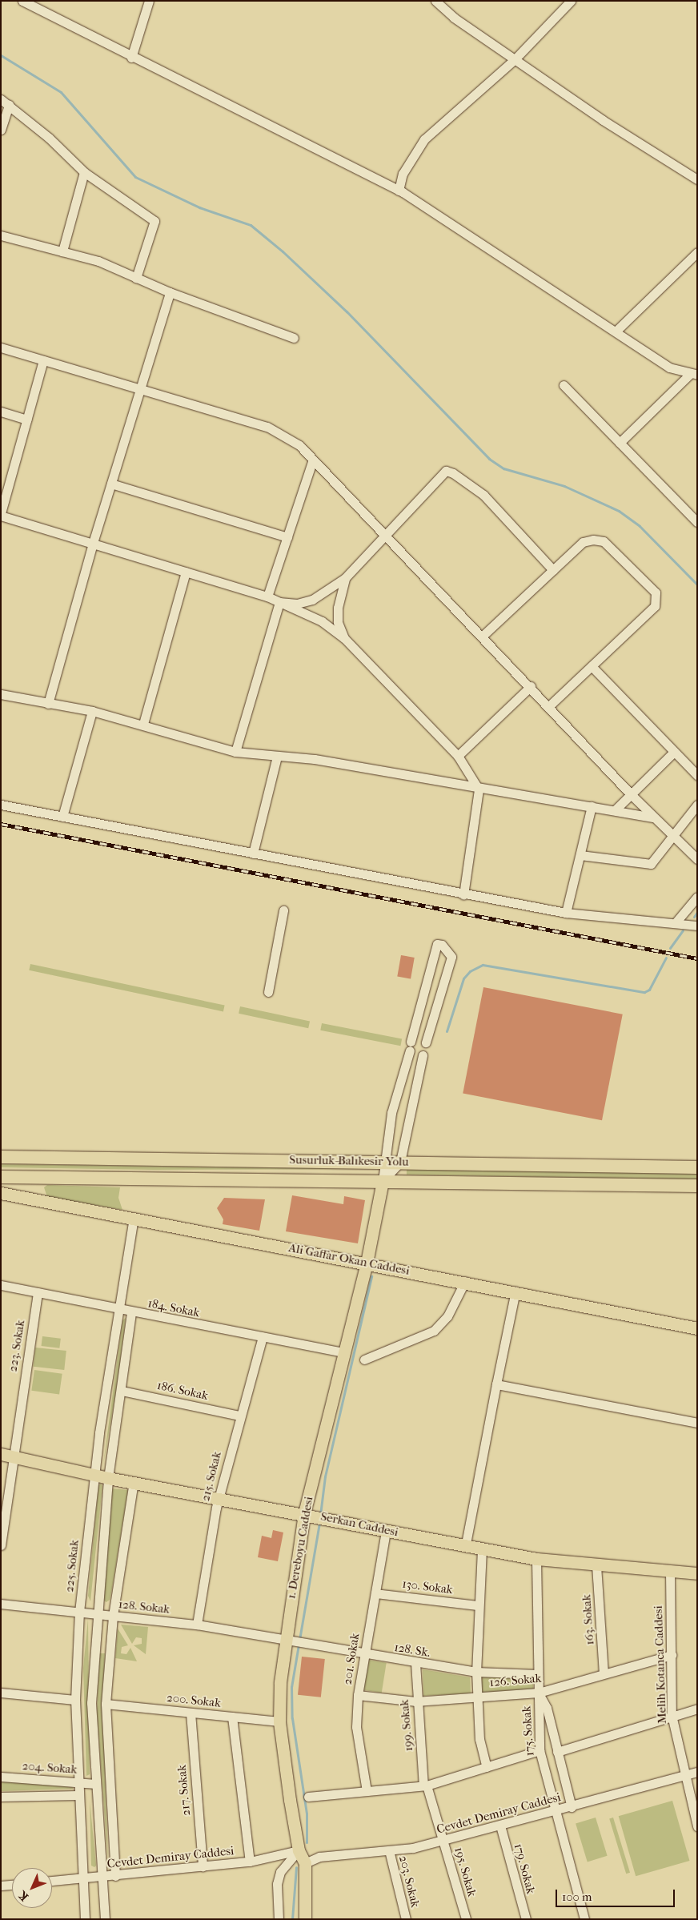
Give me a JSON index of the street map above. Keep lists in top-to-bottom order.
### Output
{
  "streets": {
    "highway": ["Susurluk-Balıkesir Yolu"],
    "main road": ["Ali Gaffar Okan Caddesi", "Serkan Caddesi", "1. Dereboyu Caddesi"],
    "street": [
      "184. Sokak",
      "223. Sokak",
      "186. Sokak",
      "215. Sokak",
      "225. Sokak",
      "130. Sokak",
      "128. Sokak",
      "163. Sokak",
      "128. Sk.",
      "201. Sokak",
      "Melih Kotanca Caddesi",
      "126. Sokak",
      "200. Sokak",
      "199. Sokak",
      "175. Sokak",
      "204. Sokak",
      "217. Sokak",
      "Cevdet Demiray Caddesi",
      "179. Sokak",
      "195. Sokak",
      "203. Sokak"
    ]
  },
  "crossings": [
    ["Susurluk-Balıkesir Yolu", "1. Dereboyu Caddesi"],
    ["Ali Gaffar Okan Caddesi", "1. Dereboyu Caddesi"],
    ["Ali Gaffar Okan Caddesi", "225. Sokak"],
    ["184. Sokak", "223. Sokak"],
    ["184. Sokak", "215. Sokak"],
    ["184. Sokak", "1. Dereboyu Caddesi"],
    ["184. Sokak", "225. Sokak"],
    ["223. Sokak", "Serkan Caddesi"],
    ["186. Sokak", "215. Sokak"],
    ["215. Sokak", "Serkan Caddesi"],
    ["215. Sokak", "128. Sokak"],
    ["Serkan Caddesi", "1. Dereboyu Caddesi"],
    ["Serkan Caddesi", "225. Sokak"],
    ["Serkan Caddesi", "163. Sokak"],
    ["Serkan Caddesi", "201. Sokak"],
    ["Serkan Caddesi", "Melih Kotanca Caddesi"],
    ["Serkan Caddesi", "175. Sokak"],
    ["1. Dereboyu Caddesi", "128. Sokak"],
    ["1. Dereboyu Caddesi", "128. Sk."],
    ["1. Dereboyu Caddesi", "200. Sokak"],
    ["1. Dereboyu Caddesi", "Cevdet Demiray Caddesi"],
    ["225. Sokak", "128. Sokak"],
    ["225. Sokak", "204. Sokak"],
    ["225. Sokak", "Cevdet Demiray Caddesi"],
    ["130. Sokak", "201. Sokak"],
    ["128. Sokak", "128. Sk."],
    ["163. Sokak", "126. Sokak"],
    ["128. Sk.", "201. Sokak"],
    ["128. Sk.", "199. Sokak"],
    ["128. Sk.", "175. Sokak"],
    ["201. Sokak", "126. Sokak"],
    ["Melih Kotanca Caddesi", "126. Sokak"],
    ["Melih Kotanca Caddesi", "Cevdet Demiray Caddesi"],
    ["126. Sokak", "199. Sokak"],
    ["126. Sokak", "175. Sokak"],
    ["200. Sokak", "217. Sokak"],
    ["199. Sokak", "195. Sokak"],
    ["175. Sokak", "Cevdet Demiray Caddesi"],
    ["217. Sokak", "Cevdet Demiray Caddesi"],
    ["Cevdet Demiray Caddesi", "179. Sokak"],
    ["Cevdet Demiray Caddesi", "195. Sokak"],
    ["Cevdet Demiray Caddesi", "203. Sokak"]
  ],
  "scale_bar": "100 m",
  "north": "bottom left"
}
